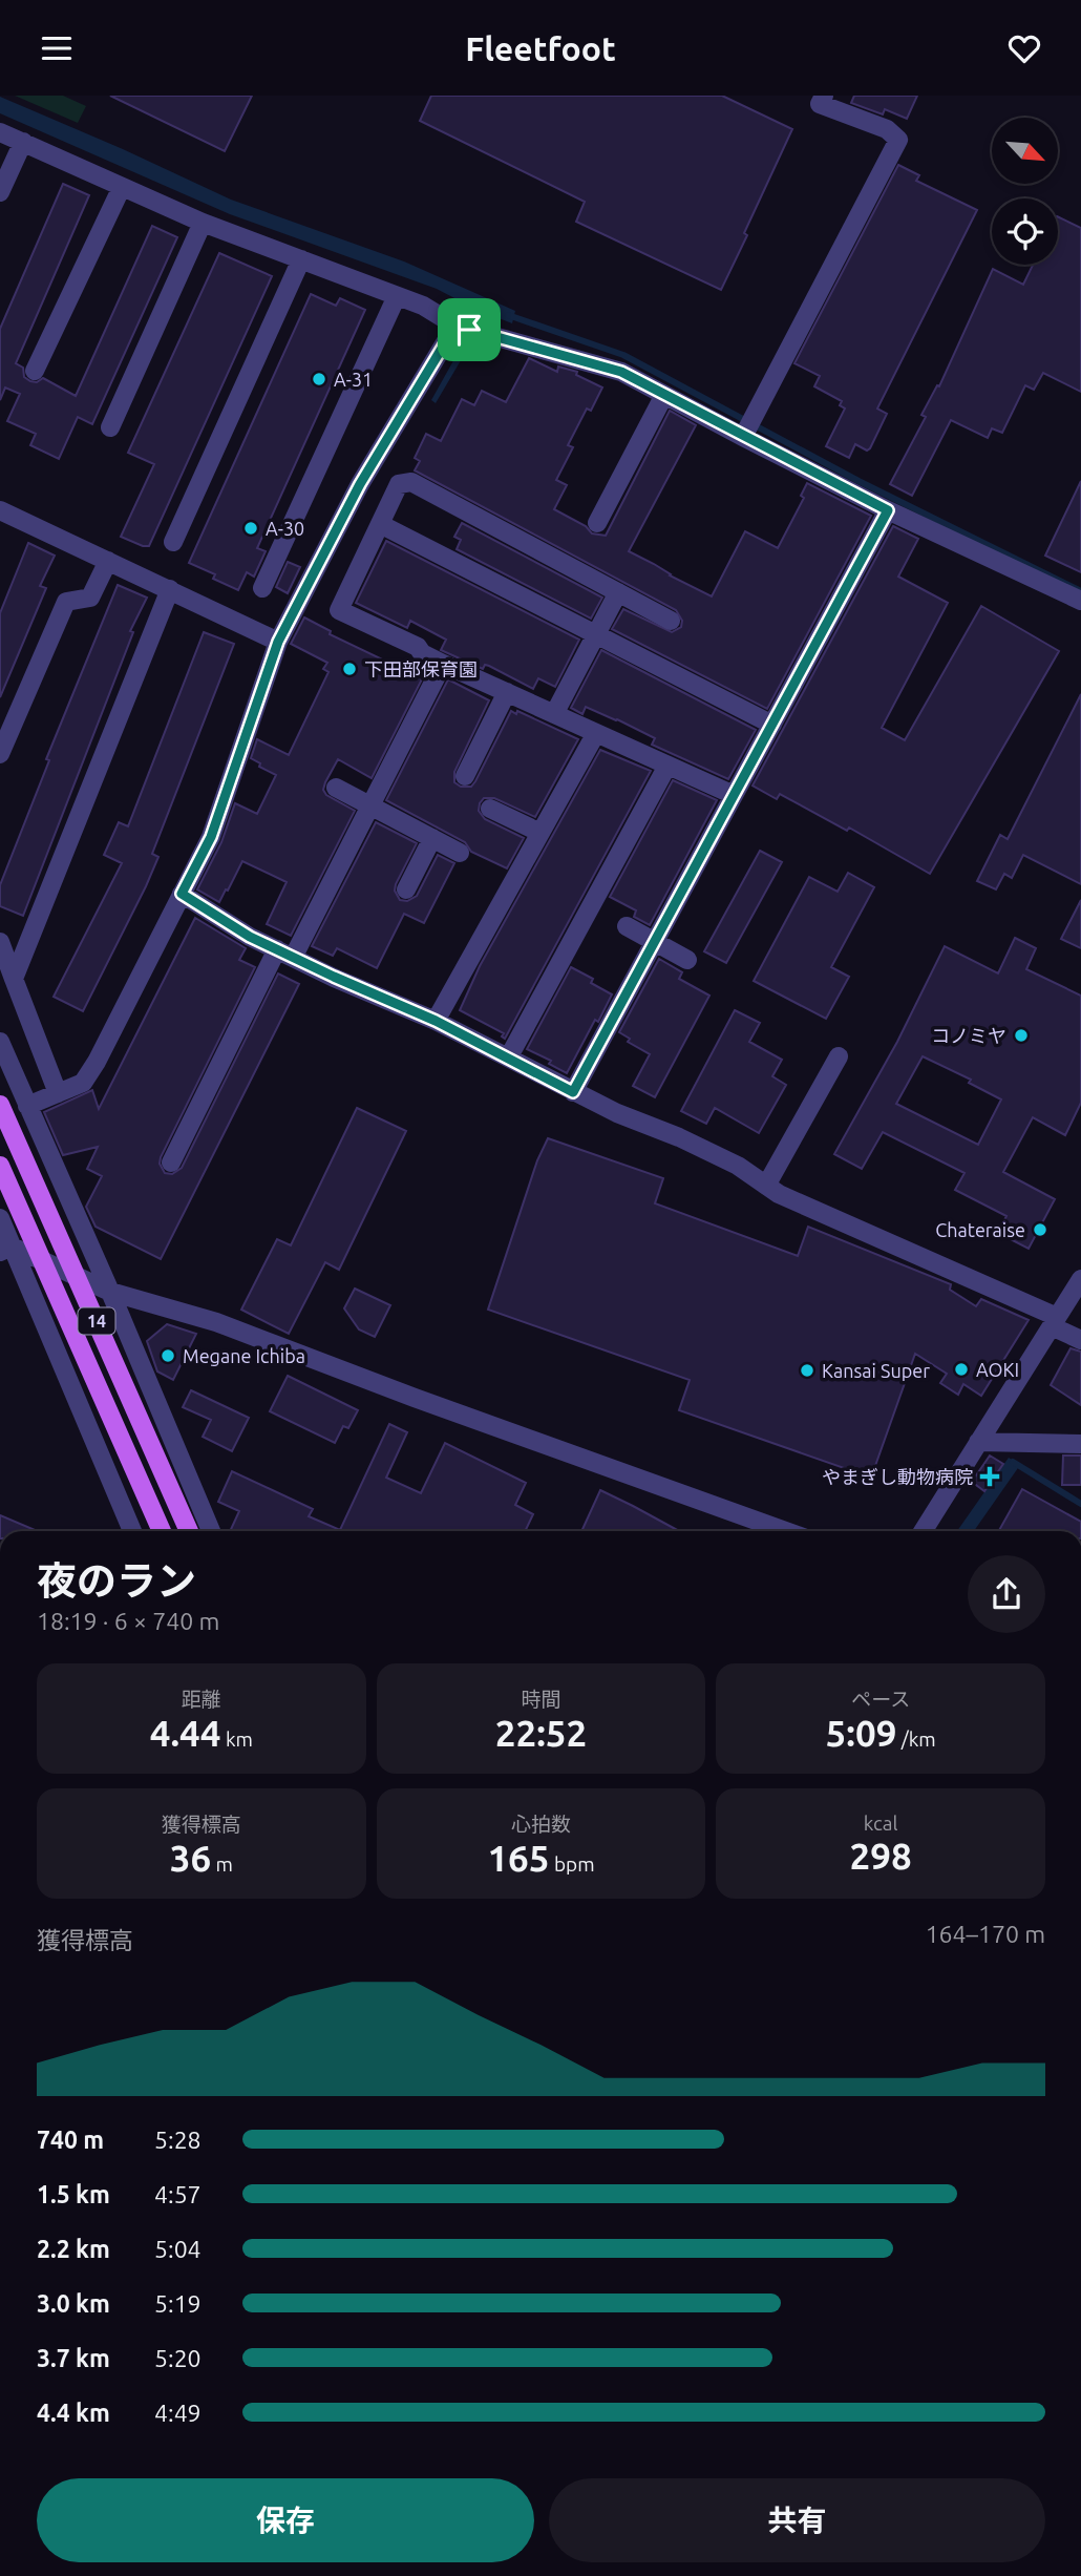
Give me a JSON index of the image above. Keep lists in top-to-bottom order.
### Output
{
  "streets": {
    "main road": ["14"]
  },
  "places": {
    "other": [
      "A-31",
      "A-30",
      "下田部保育園",
      "コノミヤ",
      "Chateraise",
      "Megane Ichiba",
      "AOKI",
      "Kansai Super"
    ],
    "health": ["やまぎし動物病院"]
  },
  "north": "bottom right",
  "page": {
    "header": "Fleetfoot",
    "heading": ["夜のラン", "18:19 · 6 × 740 m"],
    "stats": [
      ["距離", "4.44 km"],
      ["時間", "22:52"],
      ["ペース", "5:09 /km"],
      ["獲得標高", "36 m"],
      ["心拍数", "165 bpm"],
      ["kcal", "298"]
    ],
    "chart": ["獲得標高", "164–170 m"],
    "list": [
      {
        "name": "740 m",
        "note": "5:28"
      },
      {
        "name": "1.5 km",
        "note": "4:57"
      },
      {
        "name": "2.2 km",
        "note": "5:04"
      },
      {
        "name": "3.0 km",
        "note": "5:19"
      },
      {
        "name": "3.7 km",
        "note": "5:20"
      },
      {
        "name": "4.4 km",
        "note": "4:49"
      }
    ],
    "buttons": ["保存", "共有"]
  }
}
